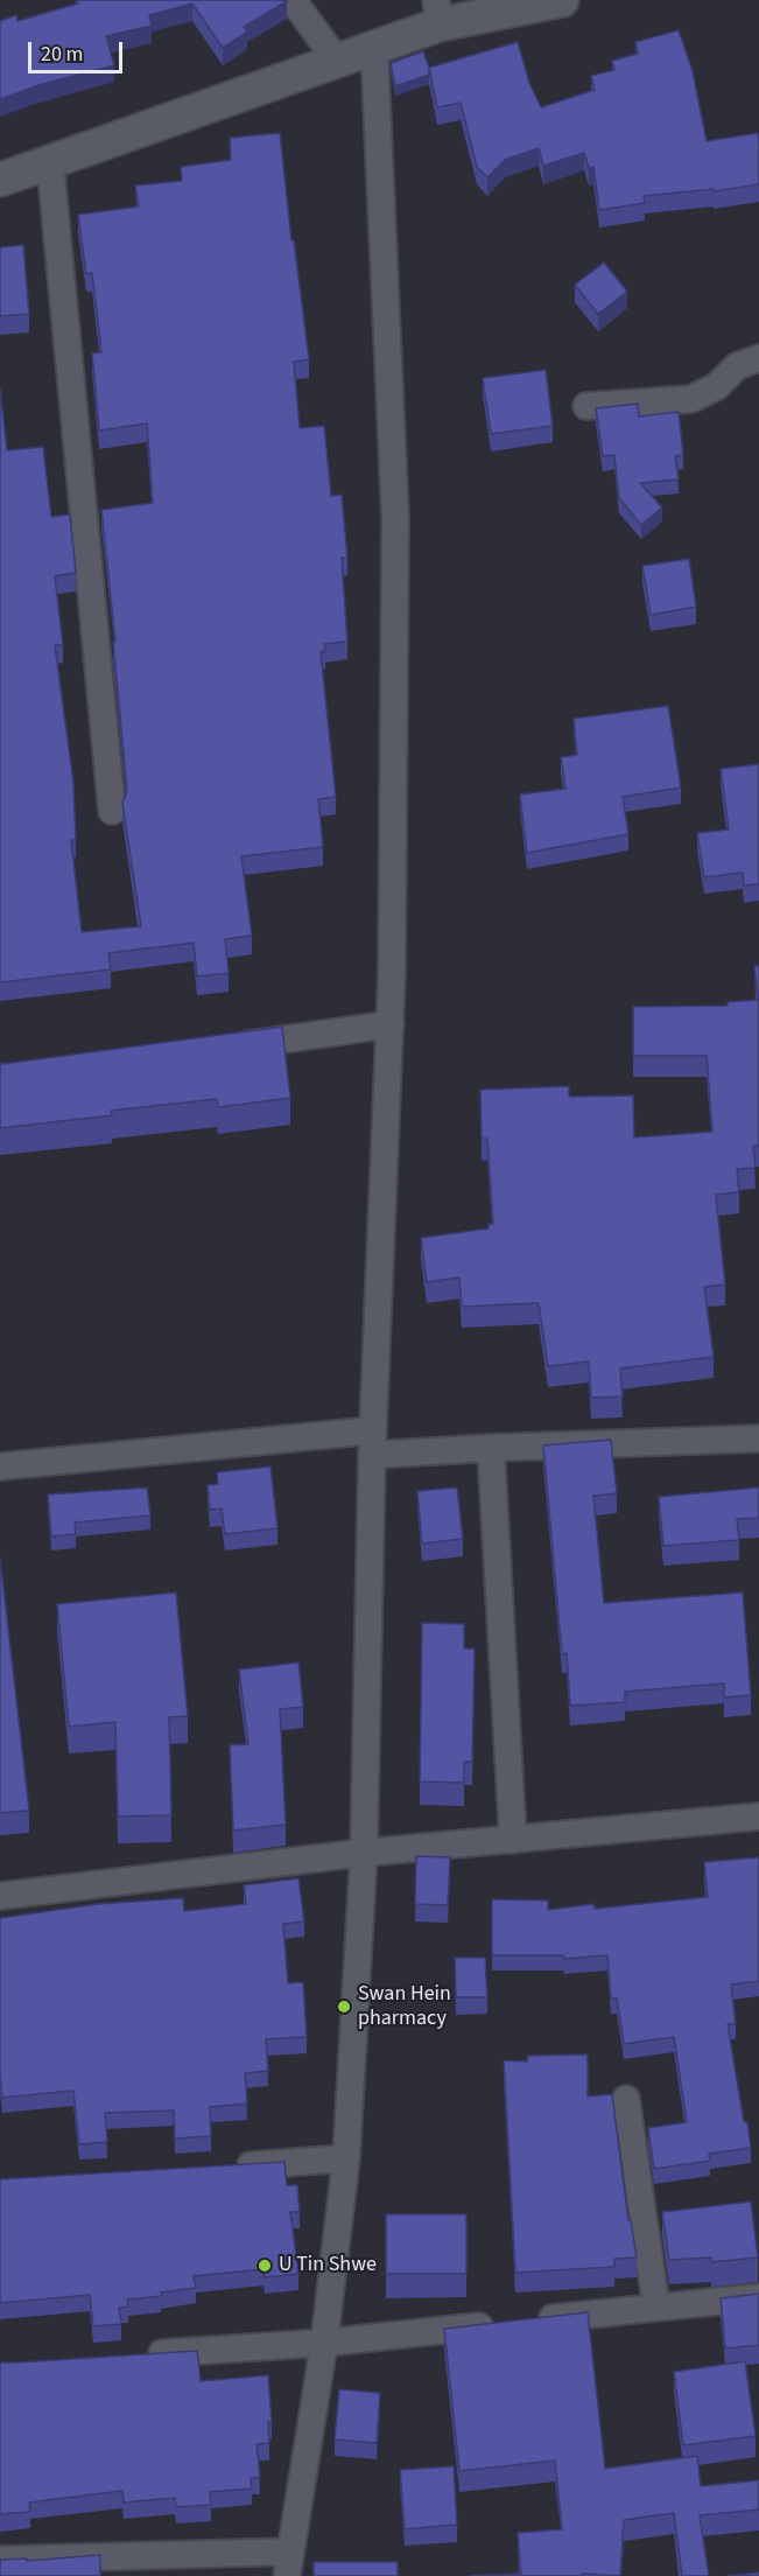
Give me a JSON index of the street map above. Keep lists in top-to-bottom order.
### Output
{
  "places": ["Swan Hein pharmacy", "U Tin Shwe"],
  "scale_bar": "20 m"
}
